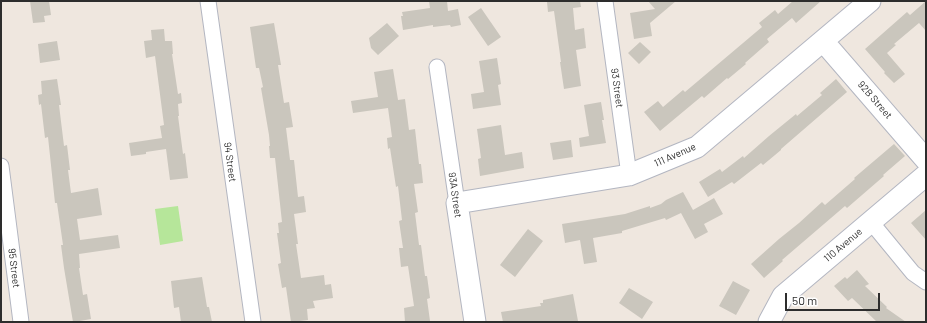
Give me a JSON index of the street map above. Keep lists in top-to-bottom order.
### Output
{
  "streets": {
    "street": [
      "93 Street",
      "92B Street",
      "111 Avenue",
      "94 Street",
      "93A Street",
      "110 Avenue",
      "95 Street"
    ]
  },
  "crossings": [
    ["93 Street", "111 Avenue"],
    ["92B Street", "111 Avenue"],
    ["111 Avenue", "93A Street"]
  ],
  "scale_bar": "50 m"
}
